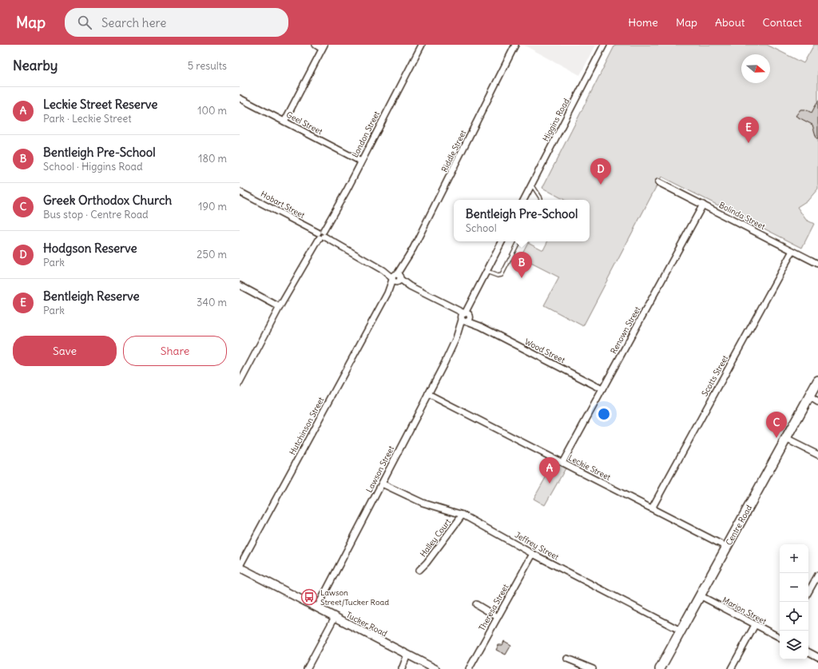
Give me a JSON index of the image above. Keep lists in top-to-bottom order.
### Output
{
  "streets": {
    "main road": ["Centre Road"],
    "street": [
      "Higgins Road",
      "Geel Street",
      "London Street",
      "Riddle Street",
      "Hobart Street",
      "Bolinda Street",
      "Renown Street",
      "Wood Street",
      "Scotts Street",
      "Hutchinson Street",
      "Leckie Street",
      "Lawson Street",
      "Halley Court",
      "Jeffrey Street",
      "Theresa Street",
      "Marion Street",
      "Tucker Road"
    ]
  },
  "crossings": [
    ["Geel Street", "London Street"],
    ["London Street", "Hobart Street"],
    ["Riddle Street", "Hobart Street"],
    ["Riddle Street", "Hutchinson Street"],
    ["Hobart Street", "Wood Street"],
    ["Hobart Street", "Hutchinson Street"],
    ["Hobart Street", "Lawson Street"],
    ["Bolinda Street", "Renown Street"],
    ["Bolinda Street", "Scotts Street"],
    ["Renown Street", "Wood Street"],
    ["Renown Street", "Leckie Street"],
    ["Wood Street", "Lawson Street"],
    ["Scotts Street", "Leckie Street"],
    ["Hutchinson Street", "Tucker Road"],
    ["Leckie Street", "Lawson Street"],
    ["Leckie Street", "Centre Road"],
    ["Lawson Street", "Jeffrey Street"],
    ["Lawson Street", "Tucker Road"],
    ["Centre Road", "Jeffrey Street"],
    ["Centre Road", "Marion Street"],
    ["Halley Court", "Jeffrey Street"],
    ["Jeffrey Street", "Theresa Street"]
  ],
  "places": {
    "bus stop": ["Lawson Street/Tucker Road"]
  },
  "north": "right",
  "page": {
    "header": "Map",
    "search": "Search here",
    "nav": [
      "Home",
      "Map",
      "About",
      "Contact"
    ],
    "heading": ["Nearby", "5 results"],
    "list": [
      {
        "mark": "A",
        "name": "Leckie Street Reserve",
        "note": "Park · Leckie Street",
        "value": "100 m"
      },
      {
        "mark": "B",
        "name": "Bentleigh Pre-School",
        "note": "School · Higgins Road",
        "value": "180 m"
      },
      {
        "mark": "C",
        "name": "Greek Orthodox Church",
        "note": "Bus stop · Centre Road",
        "value": "190 m"
      },
      {
        "mark": "D",
        "name": "Hodgson Reserve",
        "note": "Park",
        "value": "250 m"
      },
      {
        "mark": "E",
        "name": "Bentleigh Reserve",
        "note": "Park",
        "value": "340 m"
      }
    ],
    "pins": [
      "E",
      "D",
      "B",
      "C",
      "A"
    ],
    "popup": ["Bentleigh Pre-School", "School"],
    "buttons": ["Save", "Share"],
    "map_buttons": ["+", "−"]
  }
}
